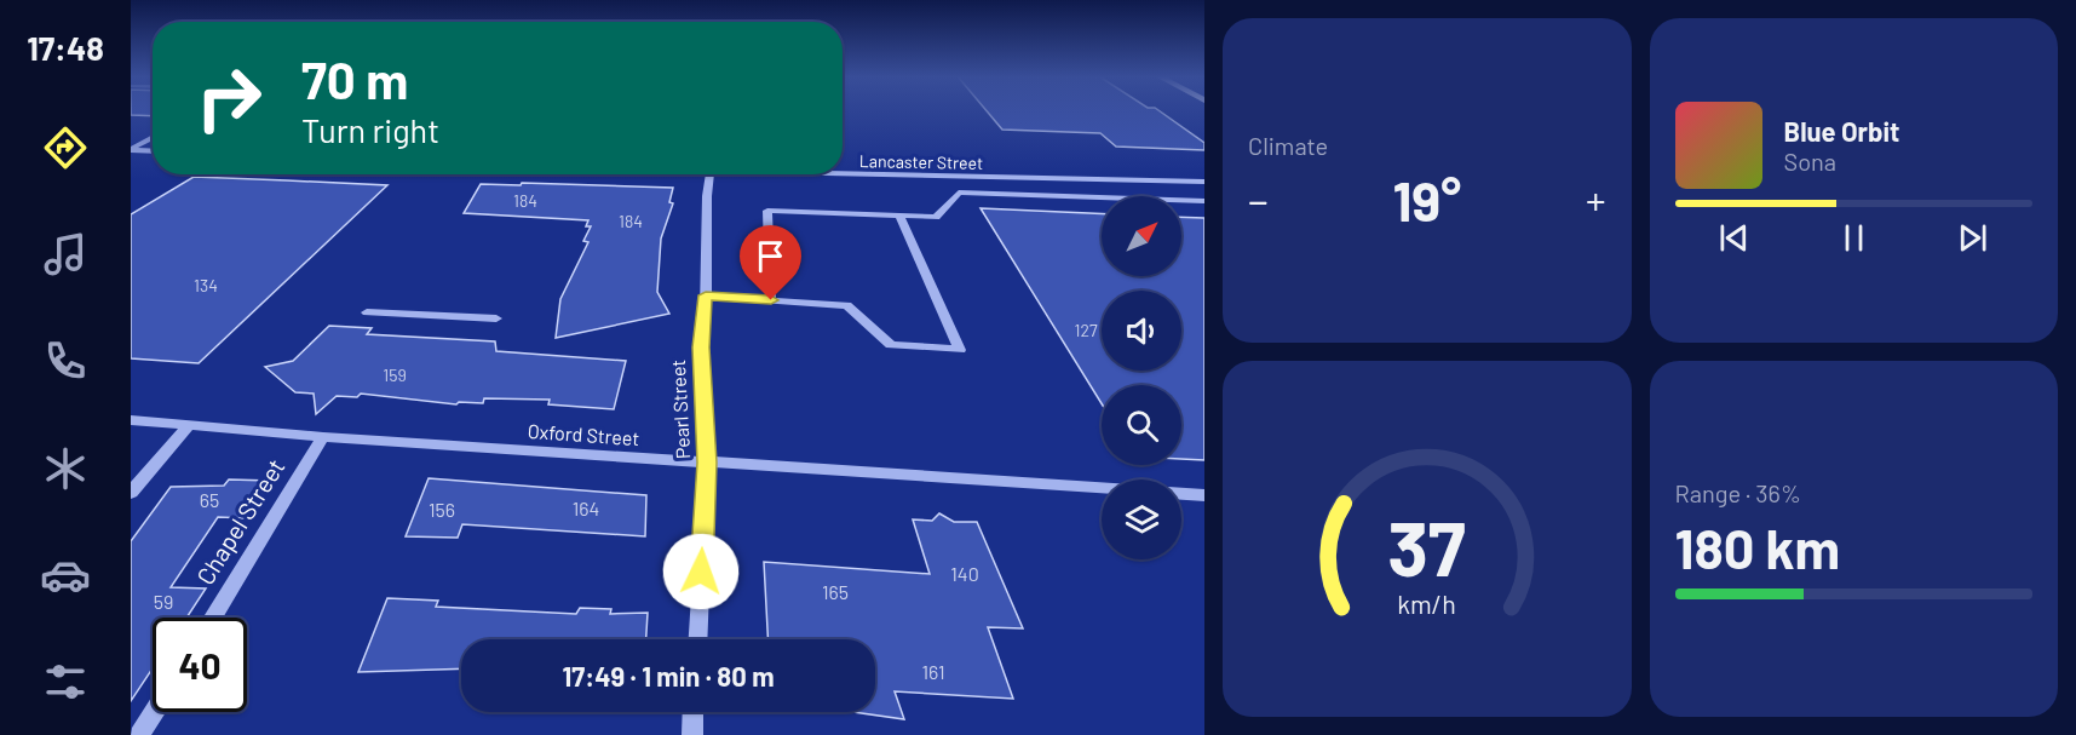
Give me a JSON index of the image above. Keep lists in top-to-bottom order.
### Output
{
  "streets": {
    "street": [
      "Lancaster Street",
      "Pearl Street",
      "Oxford Street",
      "Chapel Street"
    ]
  },
  "crossings": [
    ["Pearl Street", "Oxford Street"],
    ["Oxford Street", "Chapel Street"]
  ],
  "house_numbers": [
    "184",
    "184",
    "134",
    "127",
    "159",
    "65",
    "164",
    "156",
    "140",
    "165",
    "59",
    "161"
  ],
  "north": "top right",
  "page": {
    "tabs": "17:48",
    "tile": [
      "Climate",
      ["Range · 36%", "180 km"]
    ],
    "turn": ["70 m", "Turn right"],
    "song": ["Blue Orbit", "Sona"],
    "heat": ["−", "19°", "+"],
    "limit": "40",
    "trip": "17:49 · 1 min · 80 m",
    "gauge": ["37", "km/h"]
  }
}
